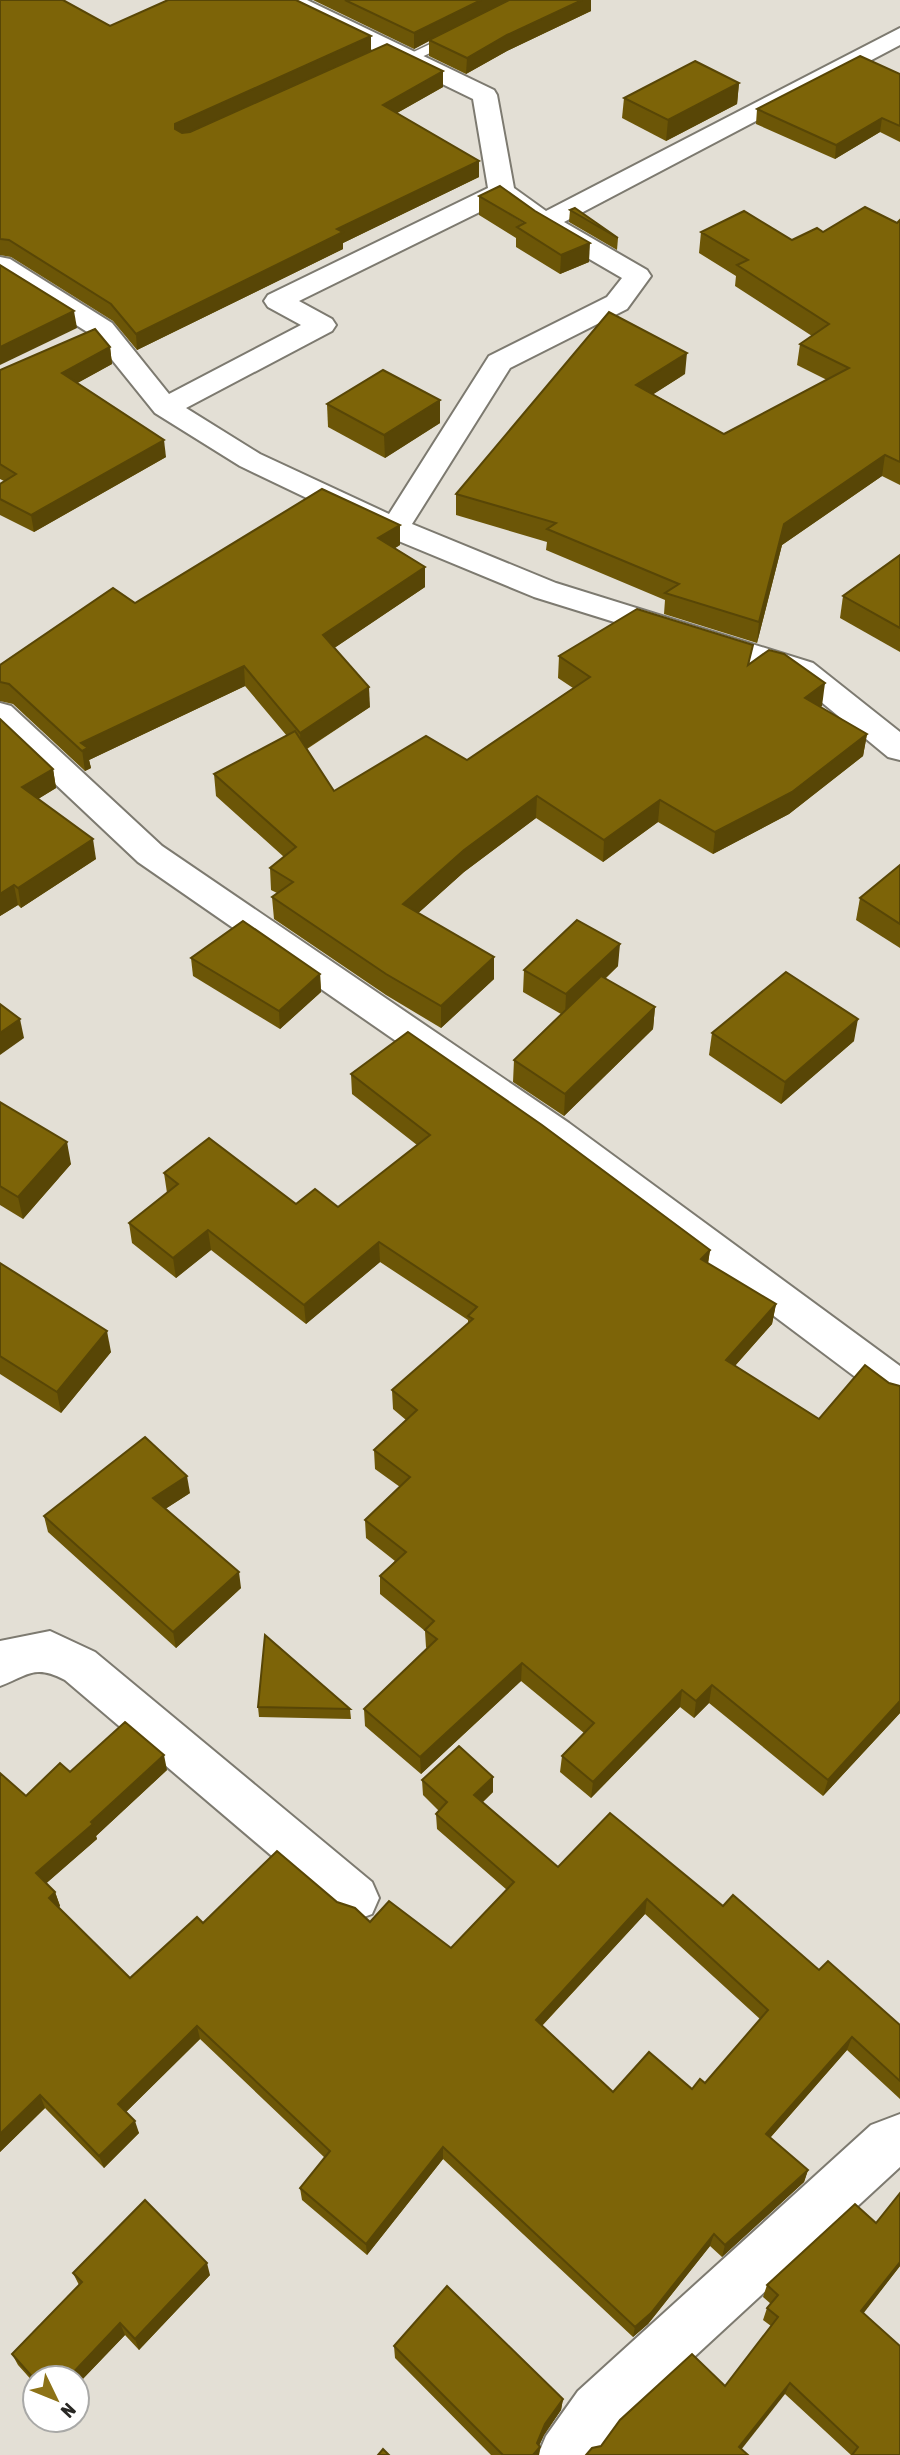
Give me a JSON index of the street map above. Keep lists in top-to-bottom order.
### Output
{
  "north": "bottom right"
}
